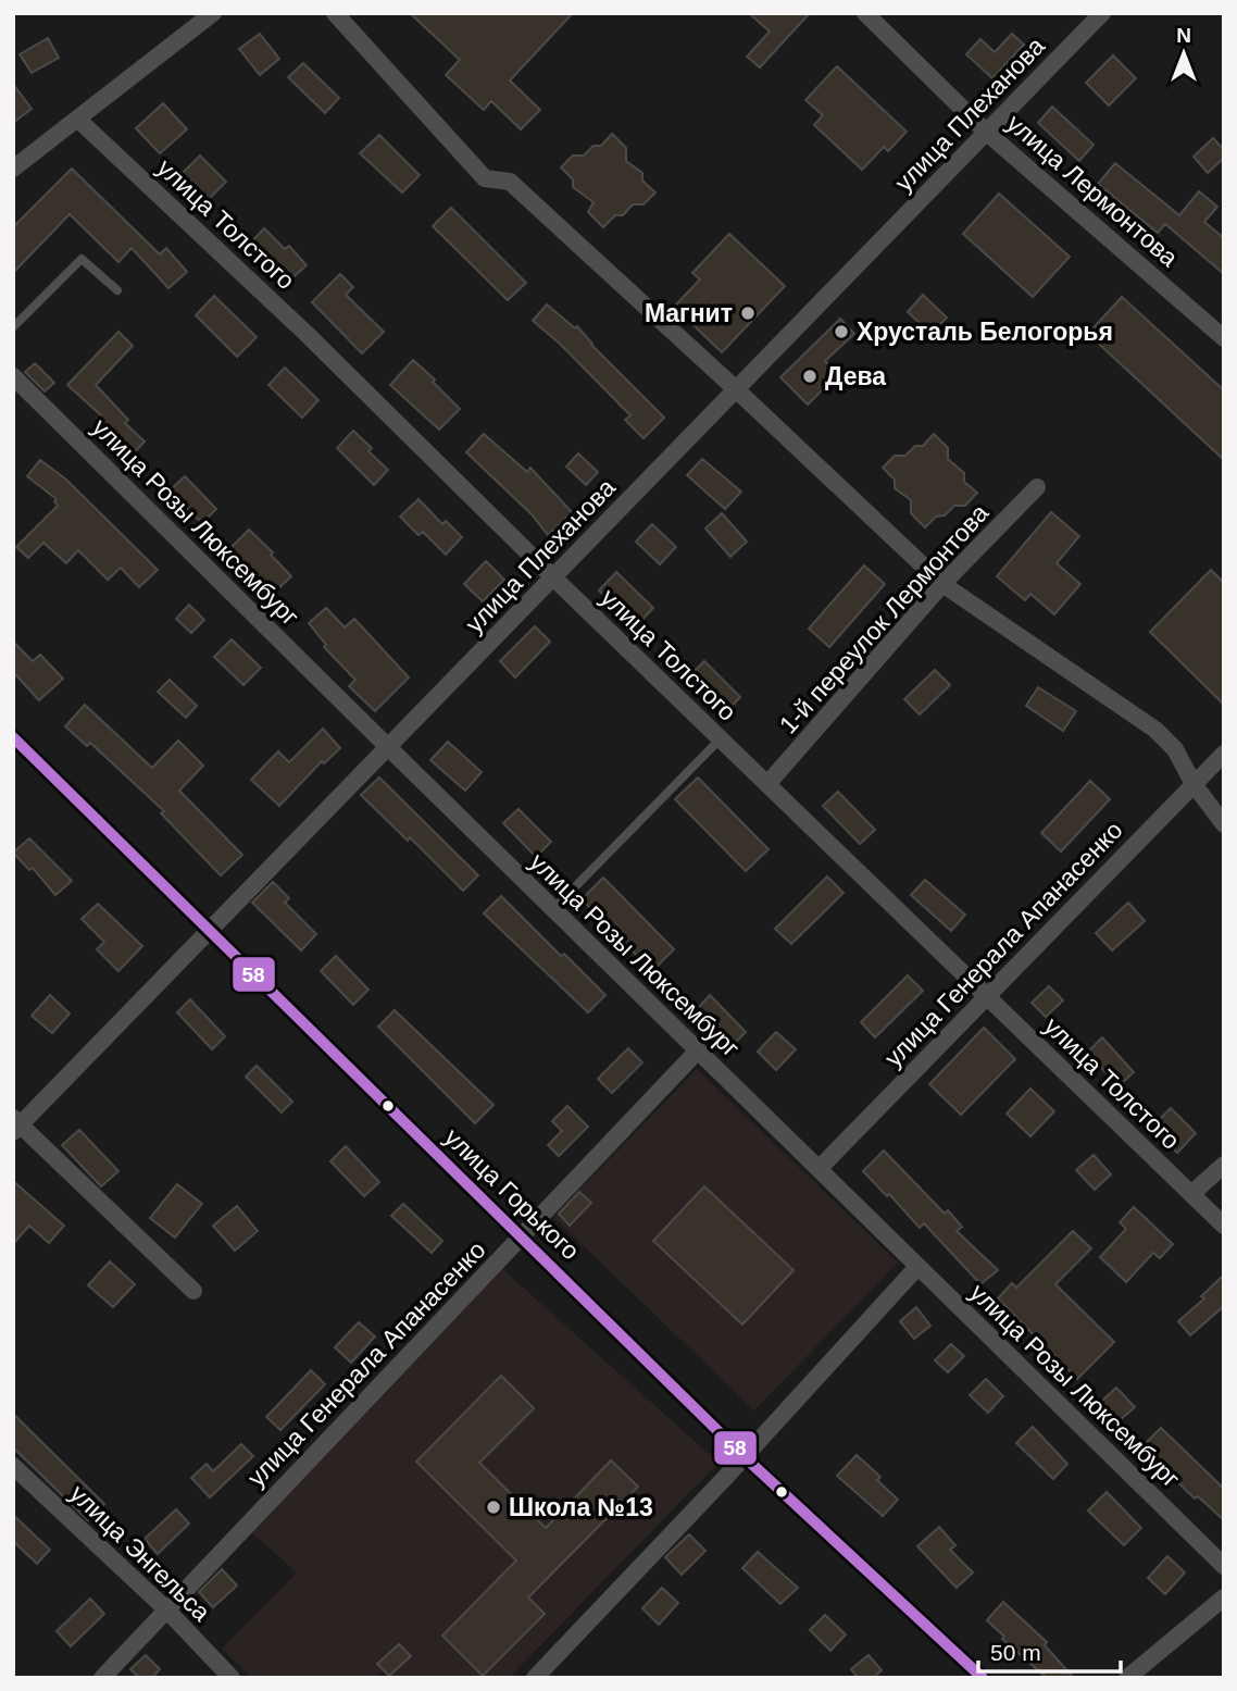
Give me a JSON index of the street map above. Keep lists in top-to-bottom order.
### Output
{
  "streets": {
    "street": [
      "улица Плеханова",
      "улица Лермонтова",
      "улица Толстого",
      "улица Розы Люксембург",
      "1-й переулок Лермонтова",
      "улица Генерала Апанасенко",
      "улица Горького",
      "улица Энгельса"
    ]
  },
  "crossings": [
    ["улица Плеханова", "улица Лермонтова"],
    ["улица Плеханова", "улица Толстого"],
    ["улица Плеханова", "улица Розы Люксембург"],
    ["улица Плеханова", "улица Горького"],
    ["улица Толстого", "1-й переулок Лермонтова"],
    ["улица Толстого", "улица Генерала Апанасенко"],
    ["улица Розы Люксембург", "улица Генерала Апанасенко"],
    ["улица Генерала Апанасенко", "улица Горького"],
    ["улица Генерала Апанасенко", "улица Энгельса"]
  ],
  "places": [
    "Магнит",
    "Хрусталь Белогорья",
    "Дева",
    "Школа №13"
  ],
  "lines": ["transit line 58"],
  "scale_bar": "50 m",
  "north": "top"
}
